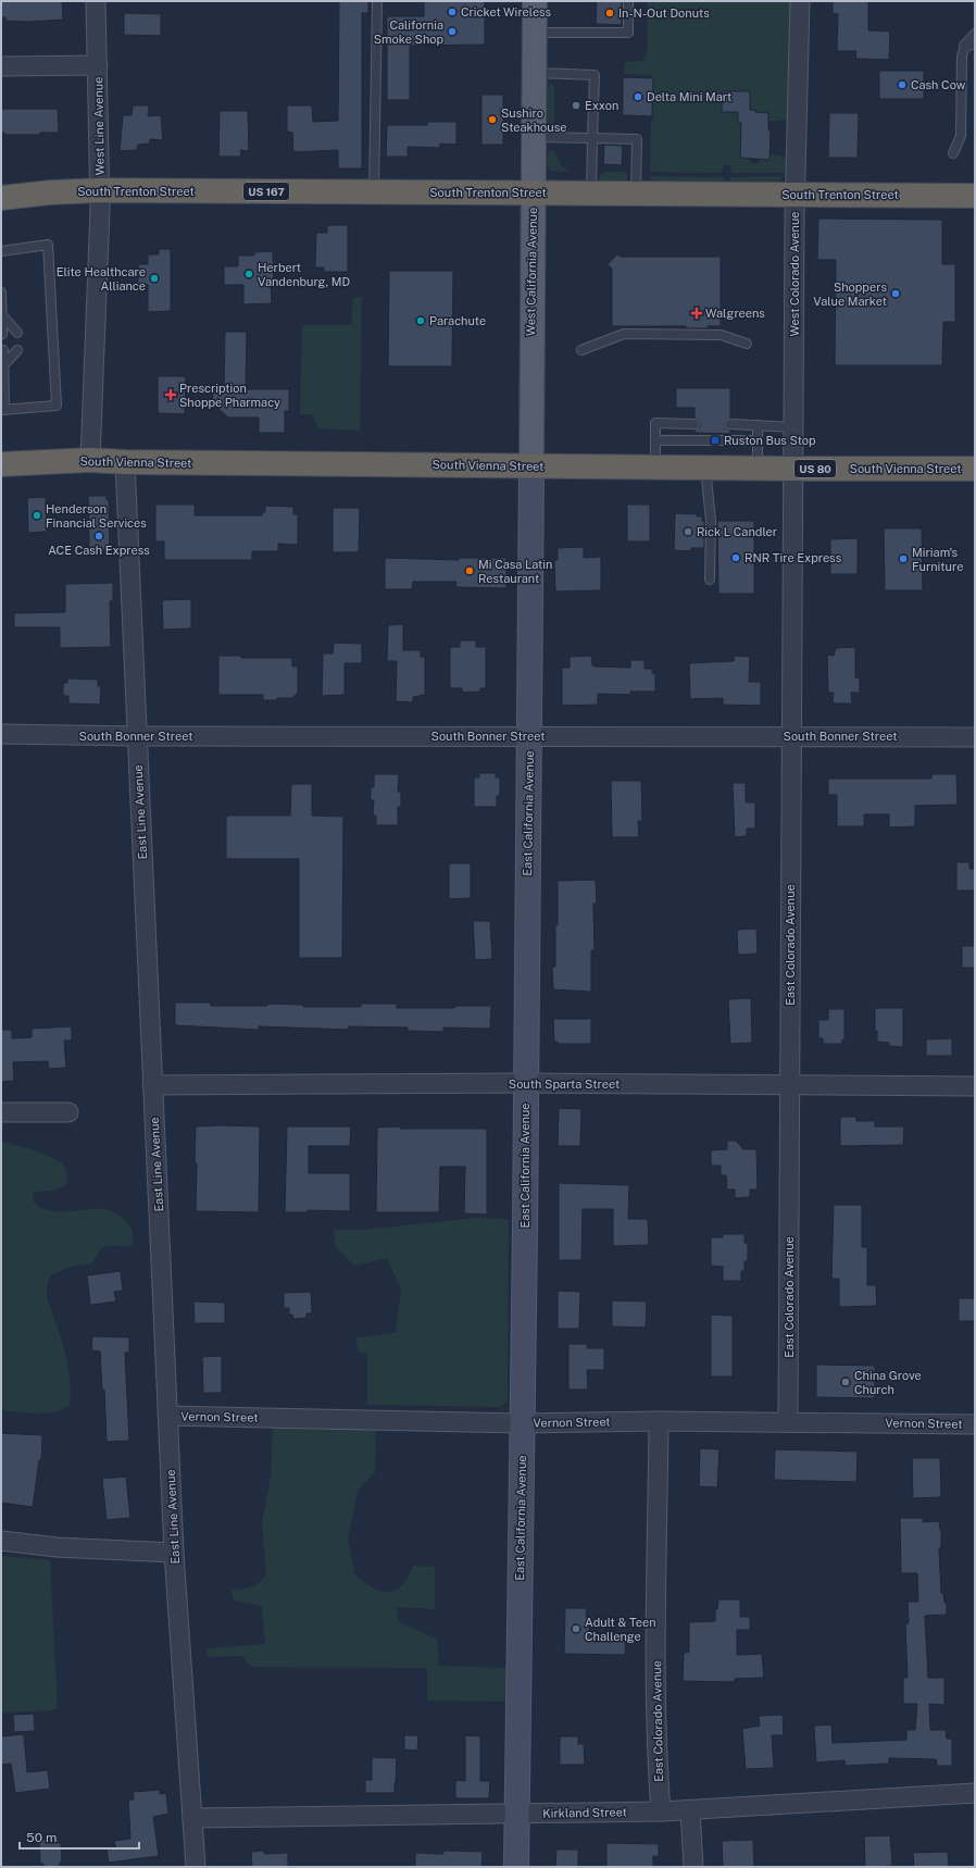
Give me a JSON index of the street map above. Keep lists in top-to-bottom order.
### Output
{
  "streets": {
    "highway": [
      "South Trenton Street",
      "US 167",
      "South Vienna Street",
      "US 80"
    ],
    "main road": ["West California Avenue", "East California Avenue"],
    "street": [
      "West Line Avenue",
      "West Colorado Avenue",
      "South Bonner Street",
      "East Line Avenue",
      "East Colorado Avenue",
      "South Sparta Street",
      "Vernon Street",
      "Kirkland Street"
    ]
  },
  "crossings": [
    ["West Line Avenue", "South Trenton Street"],
    ["West Line Avenue", "South Vienna Street"],
    ["South Trenton Street", "West California Avenue"],
    ["South Trenton Street", "West Colorado Avenue"],
    ["West California Avenue", "South Vienna Street"],
    ["West California Avenue", "East California Avenue"],
    ["West Colorado Avenue", "South Vienna Street"],
    ["West Colorado Avenue", "East Colorado Avenue"],
    ["South Vienna Street", "East Line Avenue"],
    ["South Vienna Street", "East California Avenue"],
    ["South Vienna Street", "East Colorado Avenue"],
    ["South Bonner Street", "East Line Avenue"],
    ["South Bonner Street", "East California Avenue"],
    ["South Bonner Street", "East Colorado Avenue"],
    ["East Line Avenue", "South Sparta Street"],
    ["East Line Avenue", "Vernon Street"],
    ["East Line Avenue", "Kirkland Street"],
    ["East California Avenue", "South Sparta Street"],
    ["East California Avenue", "Vernon Street"],
    ["East California Avenue", "Kirkland Street"],
    ["East Colorado Avenue", "South Sparta Street"],
    ["East Colorado Avenue", "Vernon Street"],
    ["East Colorado Avenue", "Kirkland Street"]
  ],
  "places": {
    "other": [
      "Cricket Wireless",
      "In-N-Out Donuts",
      "California Smoke Shop",
      "Cash Cow",
      "Delta Mini Mart",
      "Exxon",
      "Sushiro Steakhouse",
      "Herbert Vandenburg, MD",
      "Elite Healthcare Alliance",
      "Shoppers Value Market",
      "Parachute",
      "Henderson Financial Services",
      "Rick L Candler",
      "ACE Cash Express",
      "RNR Tire Express",
      "Miriam's Furniture",
      "Mi Casa Latin Restaurant",
      "China Grove Church",
      "Adult & Teen Challenge"
    ],
    "health": ["Walgreens", "Prescription Shoppe Pharmacy"],
    "transit": ["Ruston Bus Stop"]
  },
  "scale_bar": "50 m"
}
